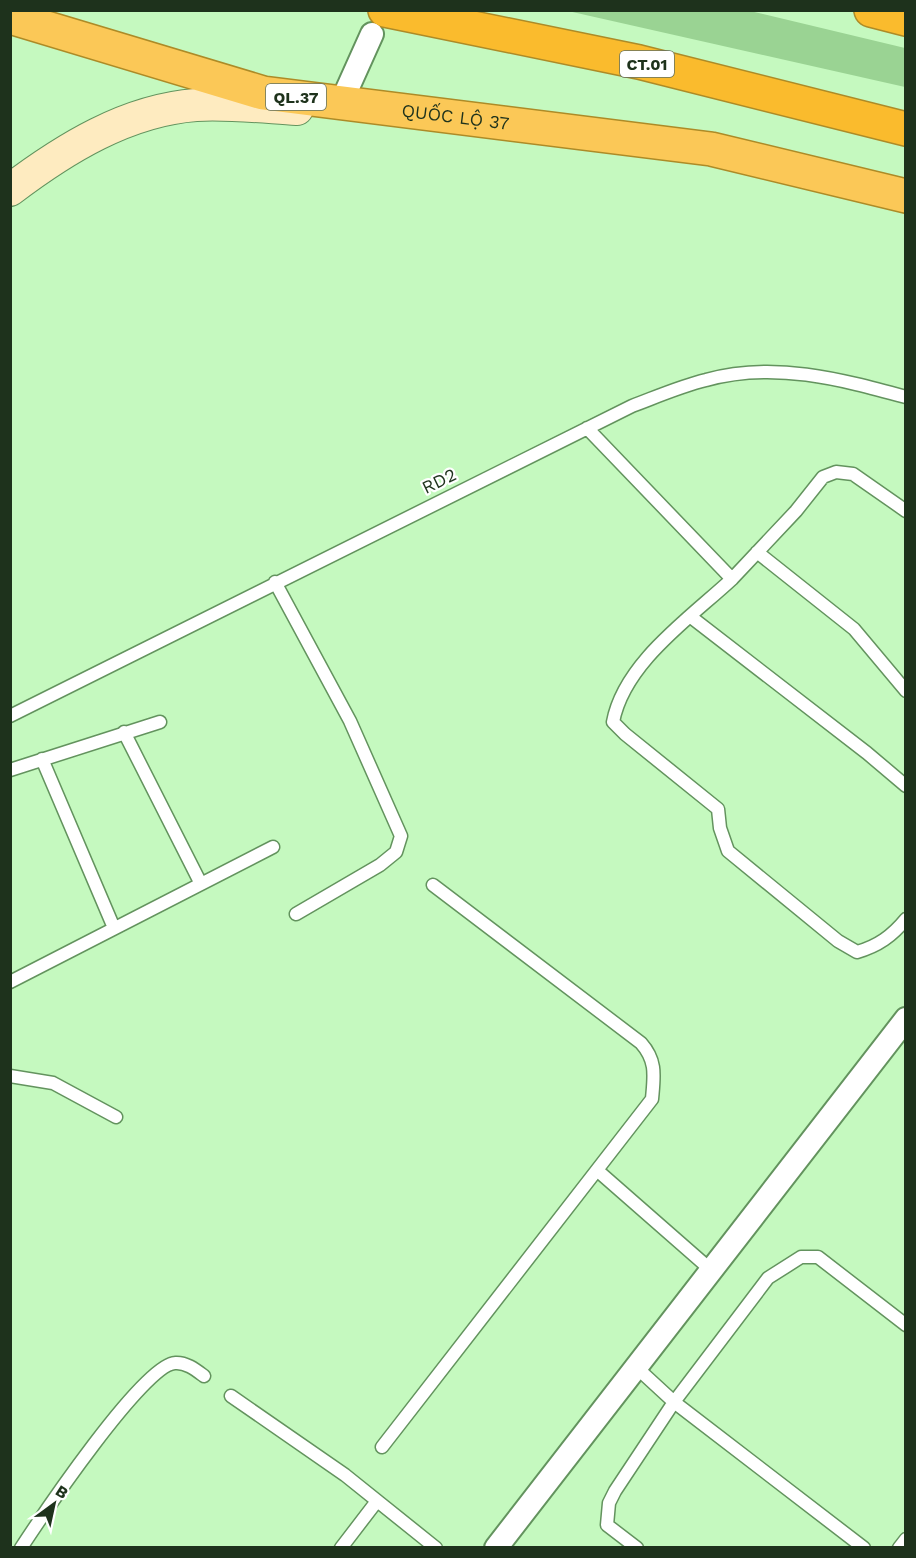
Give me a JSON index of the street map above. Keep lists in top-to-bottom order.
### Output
{
  "streets": {
    "highway": ["CT.01", "QL.37", "QUỐC LỘ 37"],
    "lane": ["RD2"]
  },
  "north": "top right"
}
